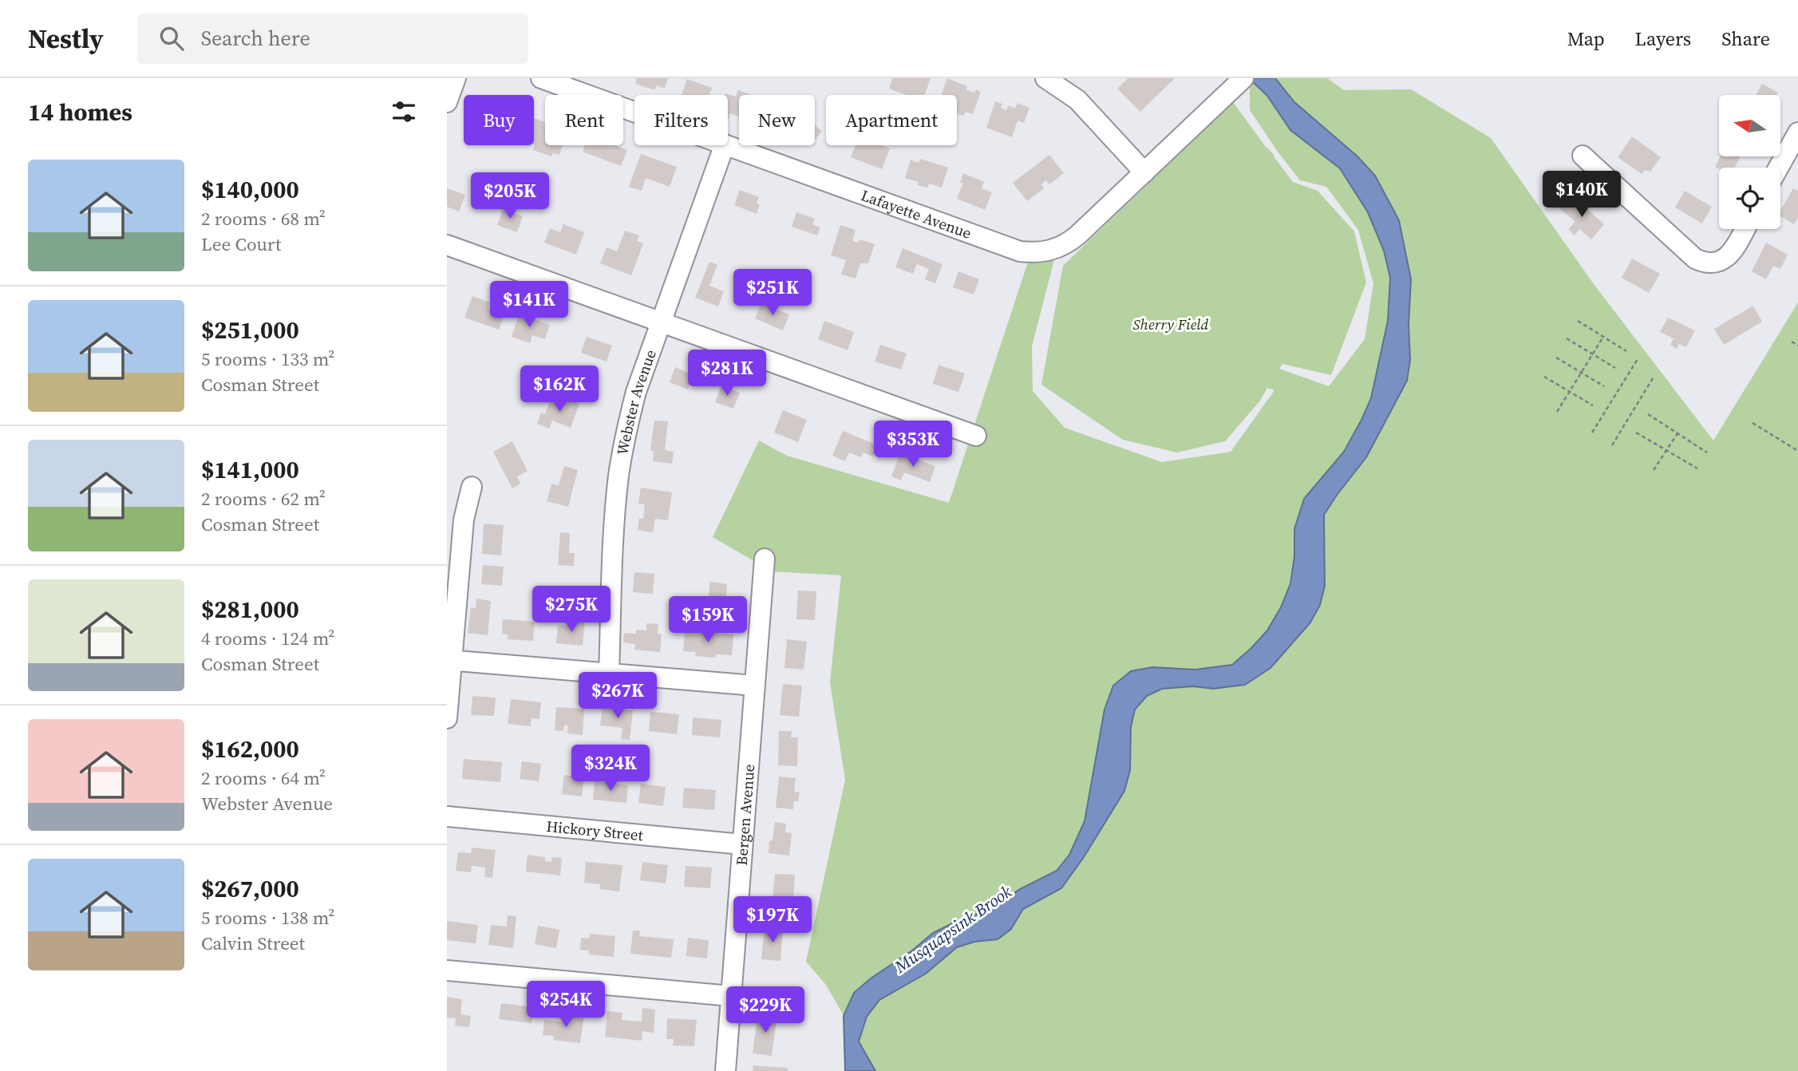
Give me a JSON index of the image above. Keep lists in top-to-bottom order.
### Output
{
  "streets": {
    "street": [
      "Lafayette Avenue",
      "Webster Avenue",
      "Bergen Avenue",
      "Hickory Street"
    ]
  },
  "crossings": [
    ["Bergen Avenue", "Hickory Street"]
  ],
  "water": ["Musquapsink Brook"],
  "parks": ["Sherry Field"],
  "north": "left",
  "page": {
    "header": "Nestly",
    "search": "Search here",
    "nav": ["Map", "Layers", "Share"],
    "heading": "14 homes",
    "chip": [
      "Buy",
      "Rent",
      "Filters",
      "New",
      "Apartment"
    ],
    "list": [
      {
        "name": "$140,000",
        "note": "2 rooms · 68 m² · Lee Court"
      },
      {
        "name": "$251,000",
        "note": "5 rooms · 133 m² · Cosman Street"
      },
      {
        "name": "$141,000",
        "note": "2 rooms · 62 m² · Cosman Street"
      },
      {
        "name": "$281,000",
        "note": "4 rooms · 124 m² · Cosman Street"
      },
      {
        "name": "$162,000",
        "note": "2 rooms · 64 m² · Webster Avenue"
      },
      {
        "name": "$267,000",
        "note": "5 rooms · 138 m² · Calvin Street"
      }
    ],
    "price": [
      "$140K",
      "$205K",
      "$251K",
      "$141K",
      "$281K",
      "$162K",
      "$353K",
      "$275K",
      "$159K",
      "$267K",
      "$324K",
      "$197K",
      "$254K",
      "$229K"
    ]
  }
}
